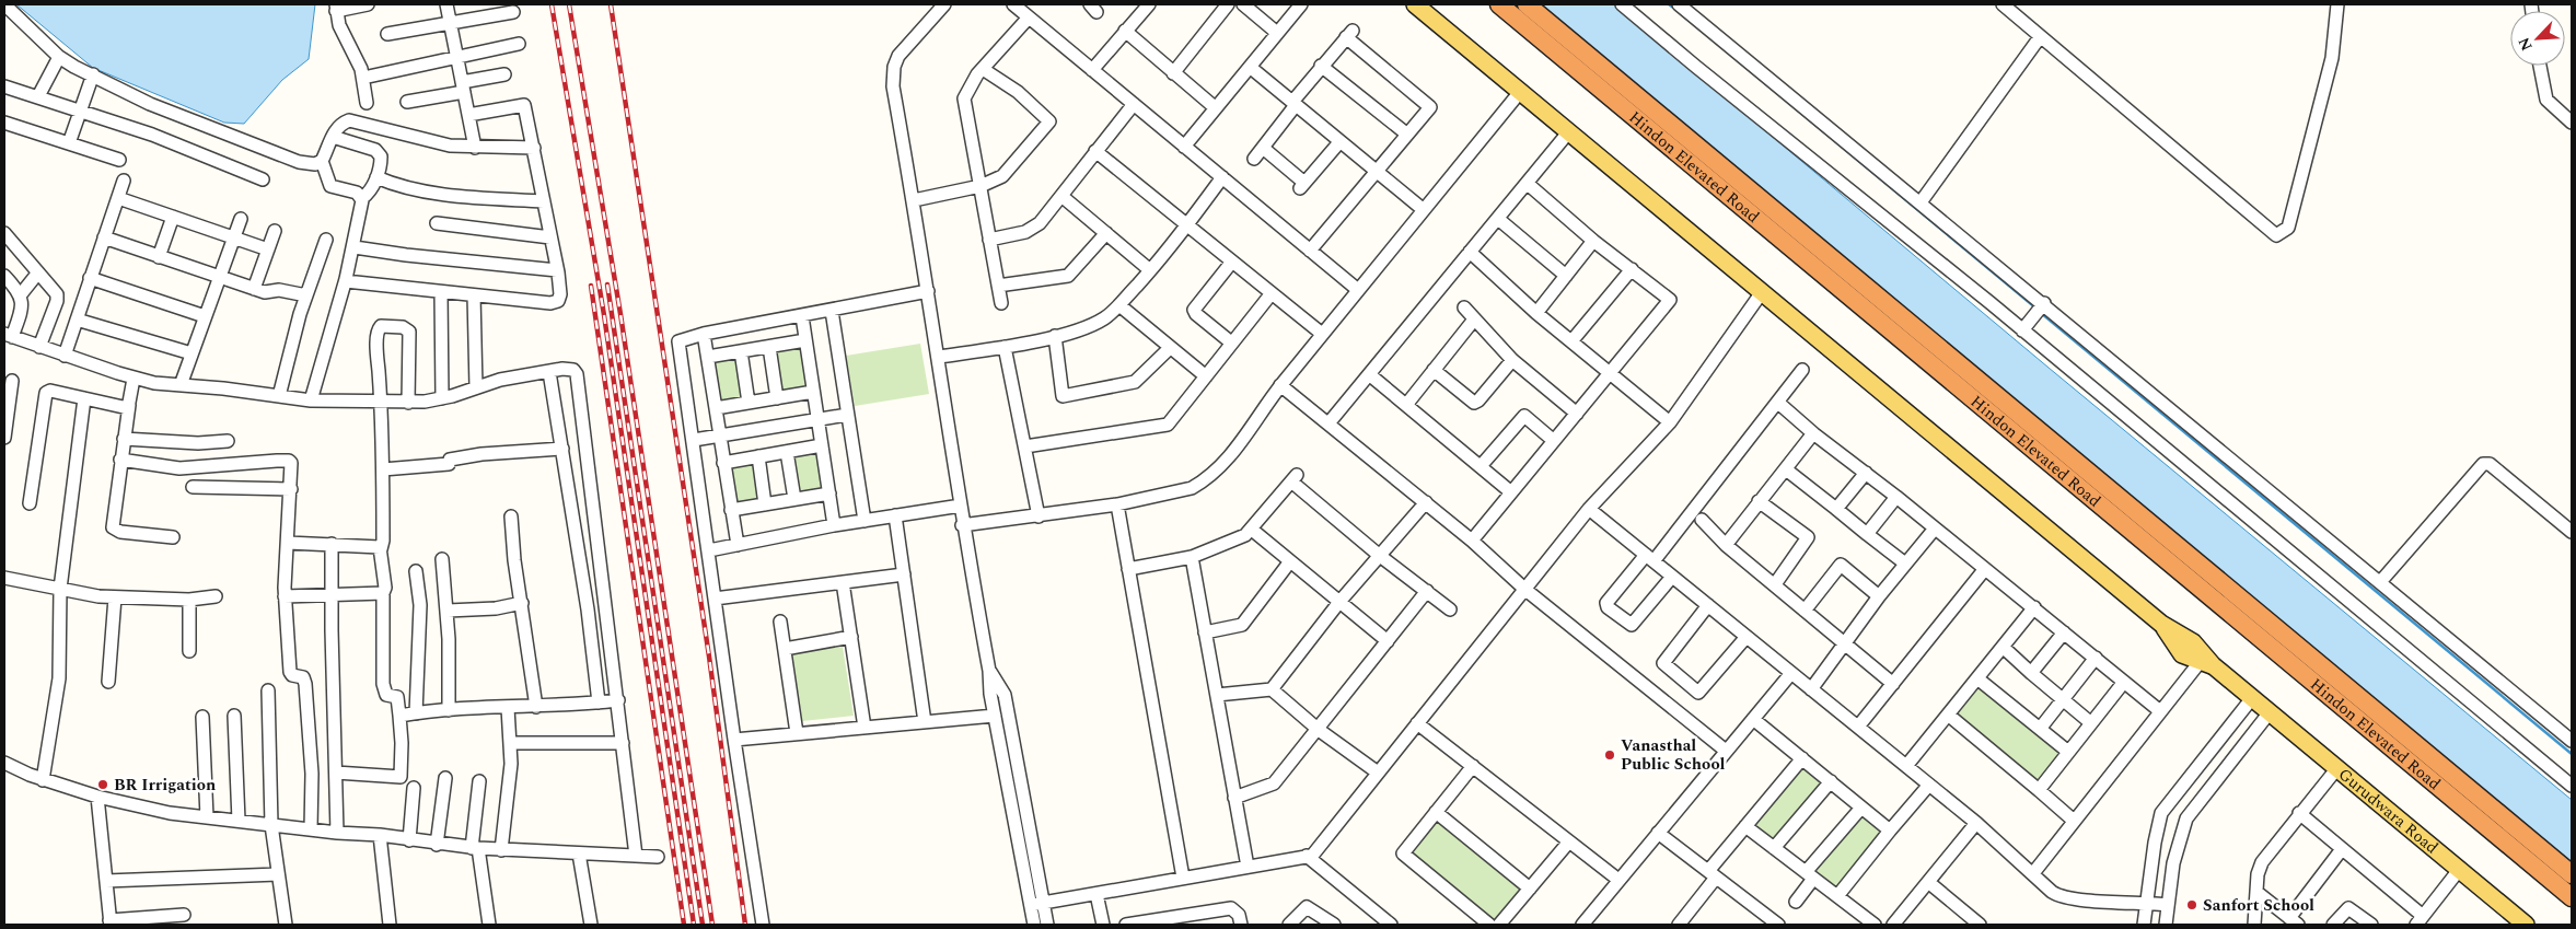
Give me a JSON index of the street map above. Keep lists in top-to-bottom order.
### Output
{
  "streets": {
    "highway": ["Hindon Elevated Road"],
    "main road": ["Gurudwara Road"]
  },
  "places": ["Vanasthal Public School", "BR Irrigation", "Sanfort School"],
  "north": "bottom left"
}
